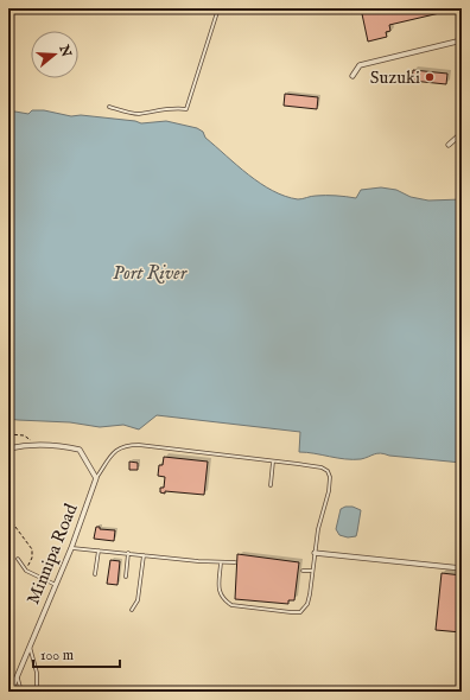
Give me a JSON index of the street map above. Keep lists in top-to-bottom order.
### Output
{
  "streets": {
    "street": ["Minnipa Road"]
  },
  "water": ["Port River"],
  "places": ["Suzuki"],
  "scale_bar": "100 m",
  "north": "right"
}
